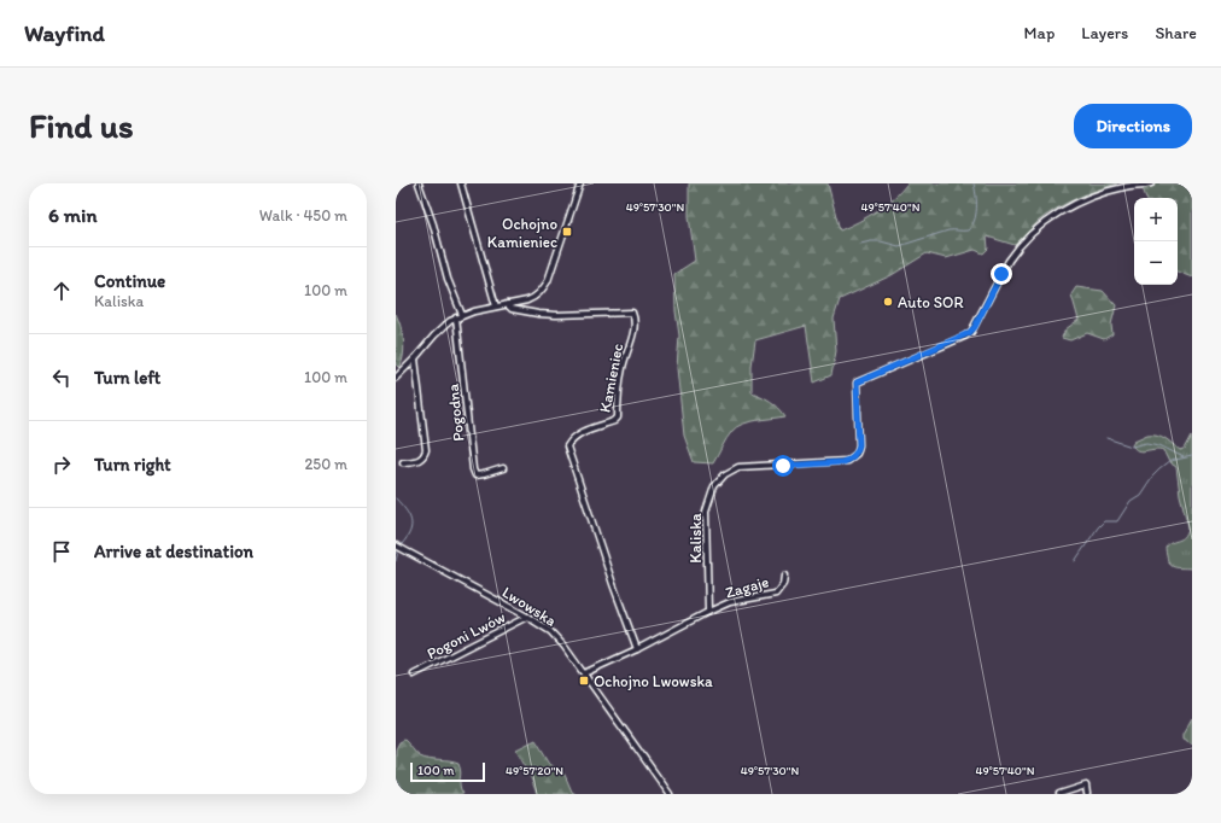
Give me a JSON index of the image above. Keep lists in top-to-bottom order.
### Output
{
  "streets": {
    "street": [
      "Kamieniec",
      "Pogodna",
      "Kaliska",
      "Zagaje",
      "Lwowska",
      "Pogoni Lwów"
    ]
  },
  "crossings": [
    ["Kaliska", "Zagaje"],
    ["Lwowska", "Pogoni Lwów"]
  ],
  "places": {
    "transit": ["Ochojno Kamieniec", "Ochojno Lwowska"],
    "other": ["Auto SOR"]
  },
  "scale_bar": "100 m",
  "page": {
    "header": "Wayfind",
    "nav": ["Map", "Layers", "Share"],
    "buttons": "Directions",
    "title": "Find us",
    "heading": ["6 min", "Walk · 450 m"],
    "map_buttons": ["+", "−"],
    "list": [
      ["Continue", "Kaliska", "100 m"],
      ["Turn left", "100 m"],
      ["Turn right", "250 m"],
      "Arrive at destination"
    ],
    "scale": "100 m"
  },
  "coordinates": ["49°57'30\"N", "49°57'40\"N", "49°57'20\"N"]
}
